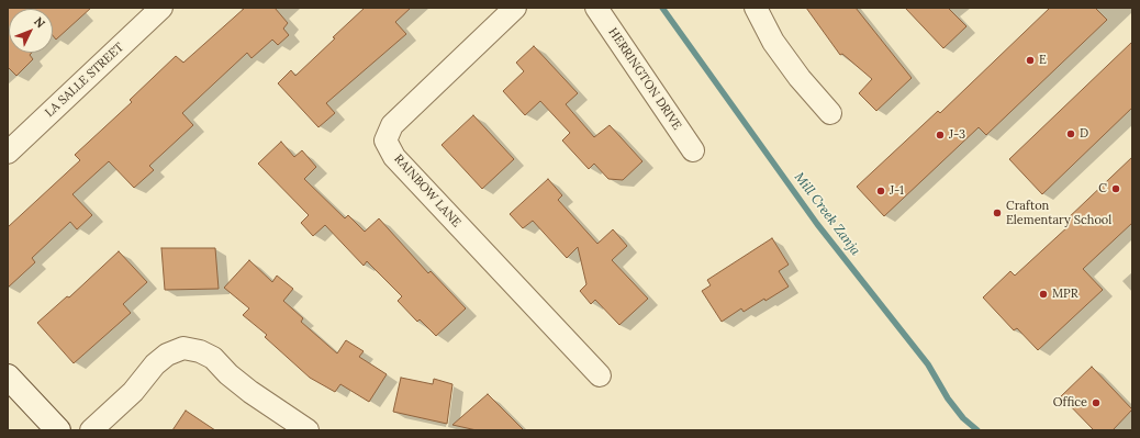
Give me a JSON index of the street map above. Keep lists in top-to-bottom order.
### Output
{
  "streets": {
    "street": ["HERRINGTON DRIVE", "LA SALLE STREET", "RAINBOW LANE"]
  },
  "water": ["Mill Creek Zanja"],
  "places": [
    "E",
    "D",
    "J-3",
    "C",
    "J-1",
    "Crafton Elementary School",
    "MPR",
    "Office"
  ],
  "north": "top right"
}
